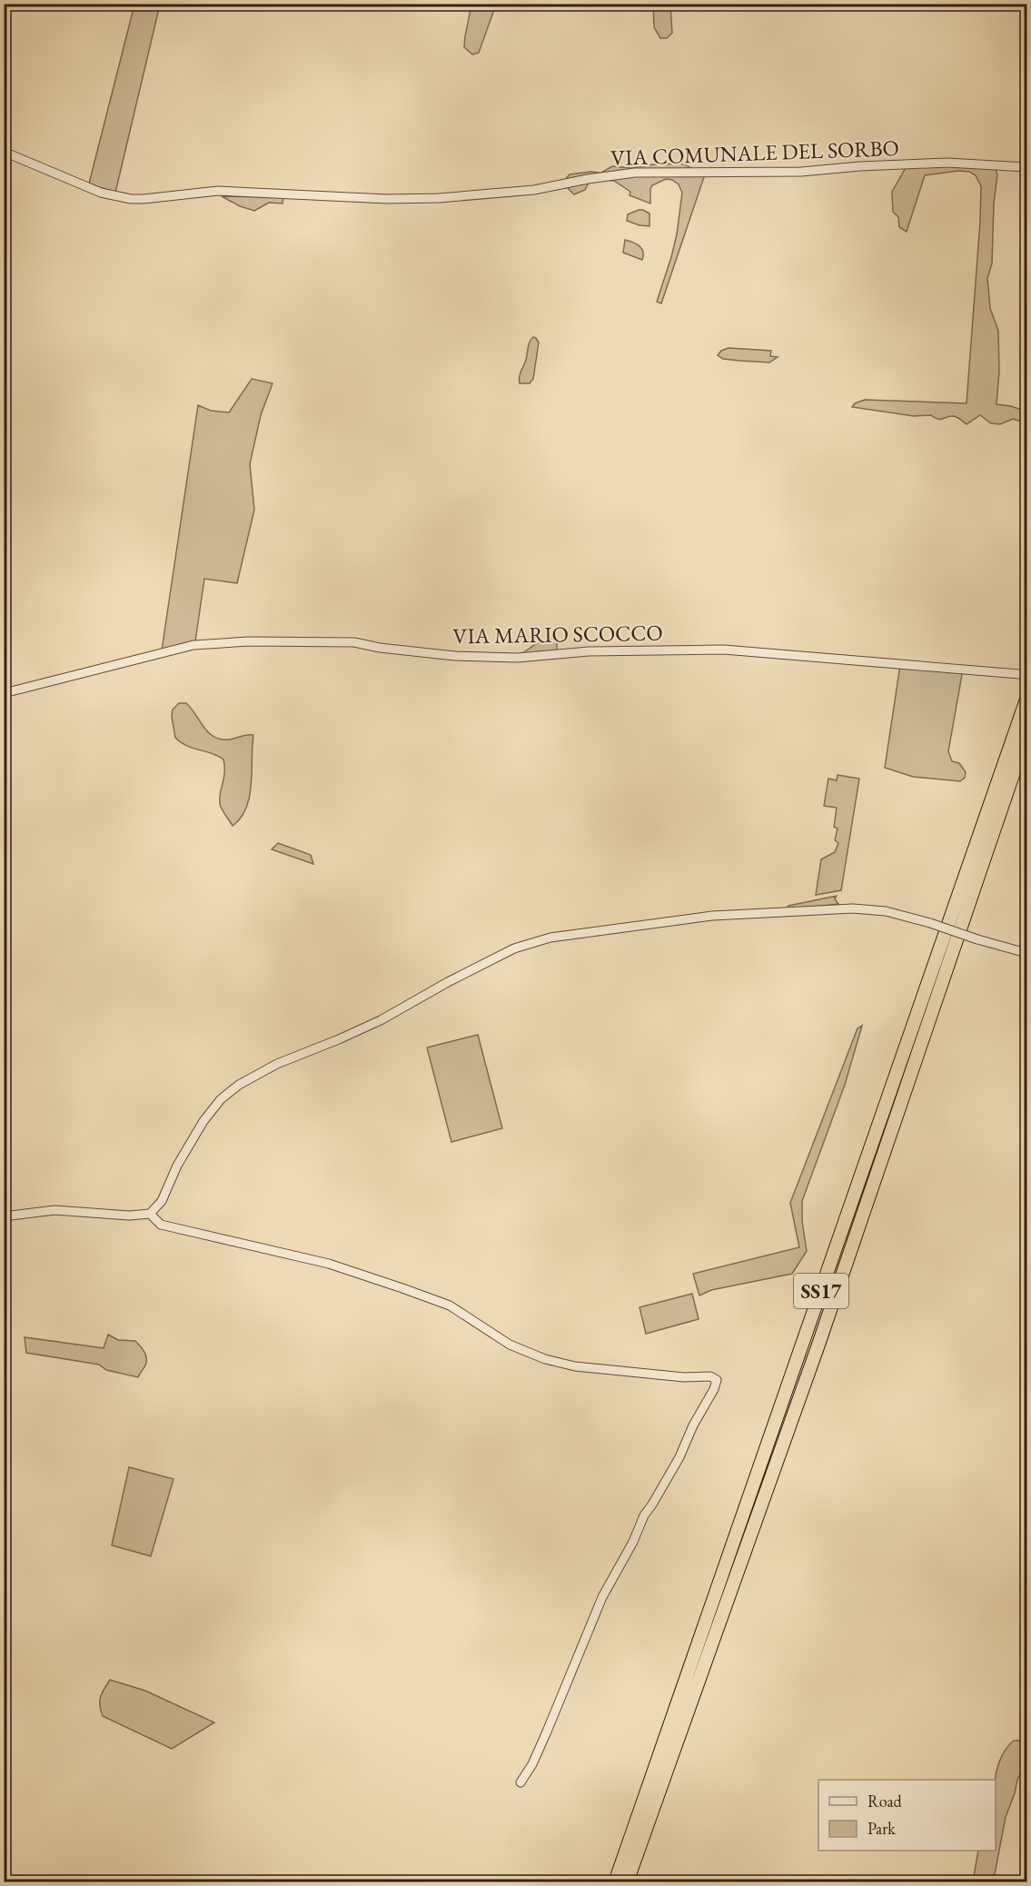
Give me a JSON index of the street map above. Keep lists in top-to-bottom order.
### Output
{
  "streets": {
    "highway": ["SS17"],
    "street": ["VIA COMUNALE DEL SORBO", "VIA MARIO SCOCCO"]
  },
  "legend": ["Road", "Park"]
}
